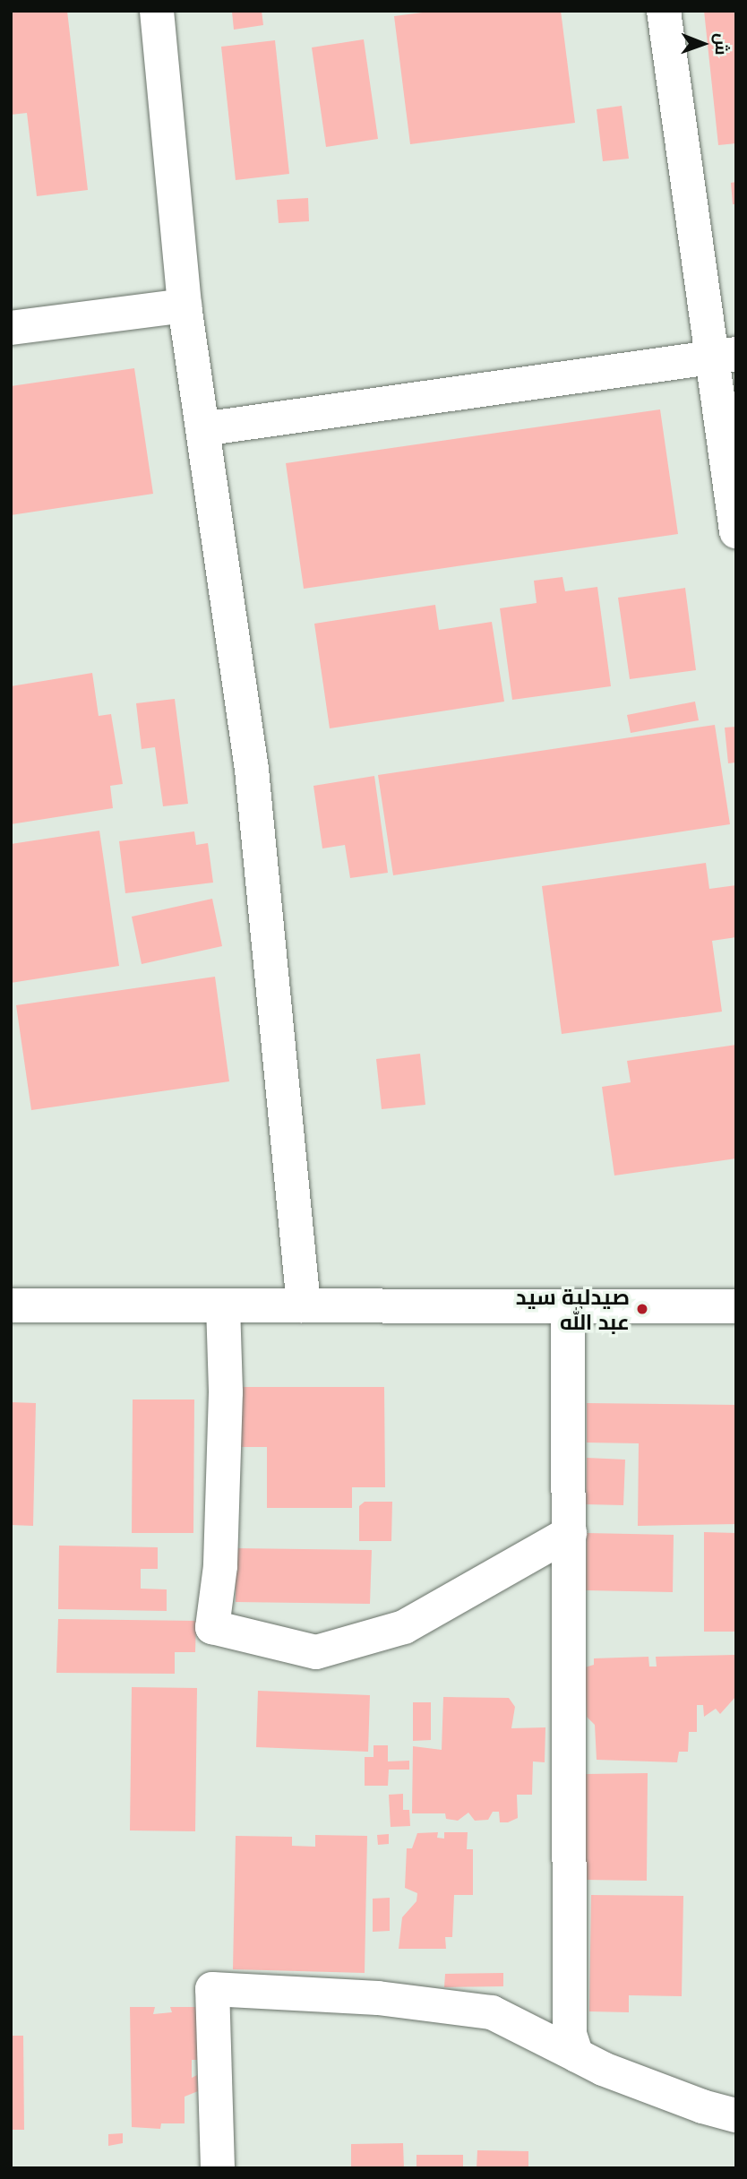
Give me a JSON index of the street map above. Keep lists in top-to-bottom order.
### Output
{
  "places": ["صيدلية سيد عبد الله"],
  "north": "right"
}
